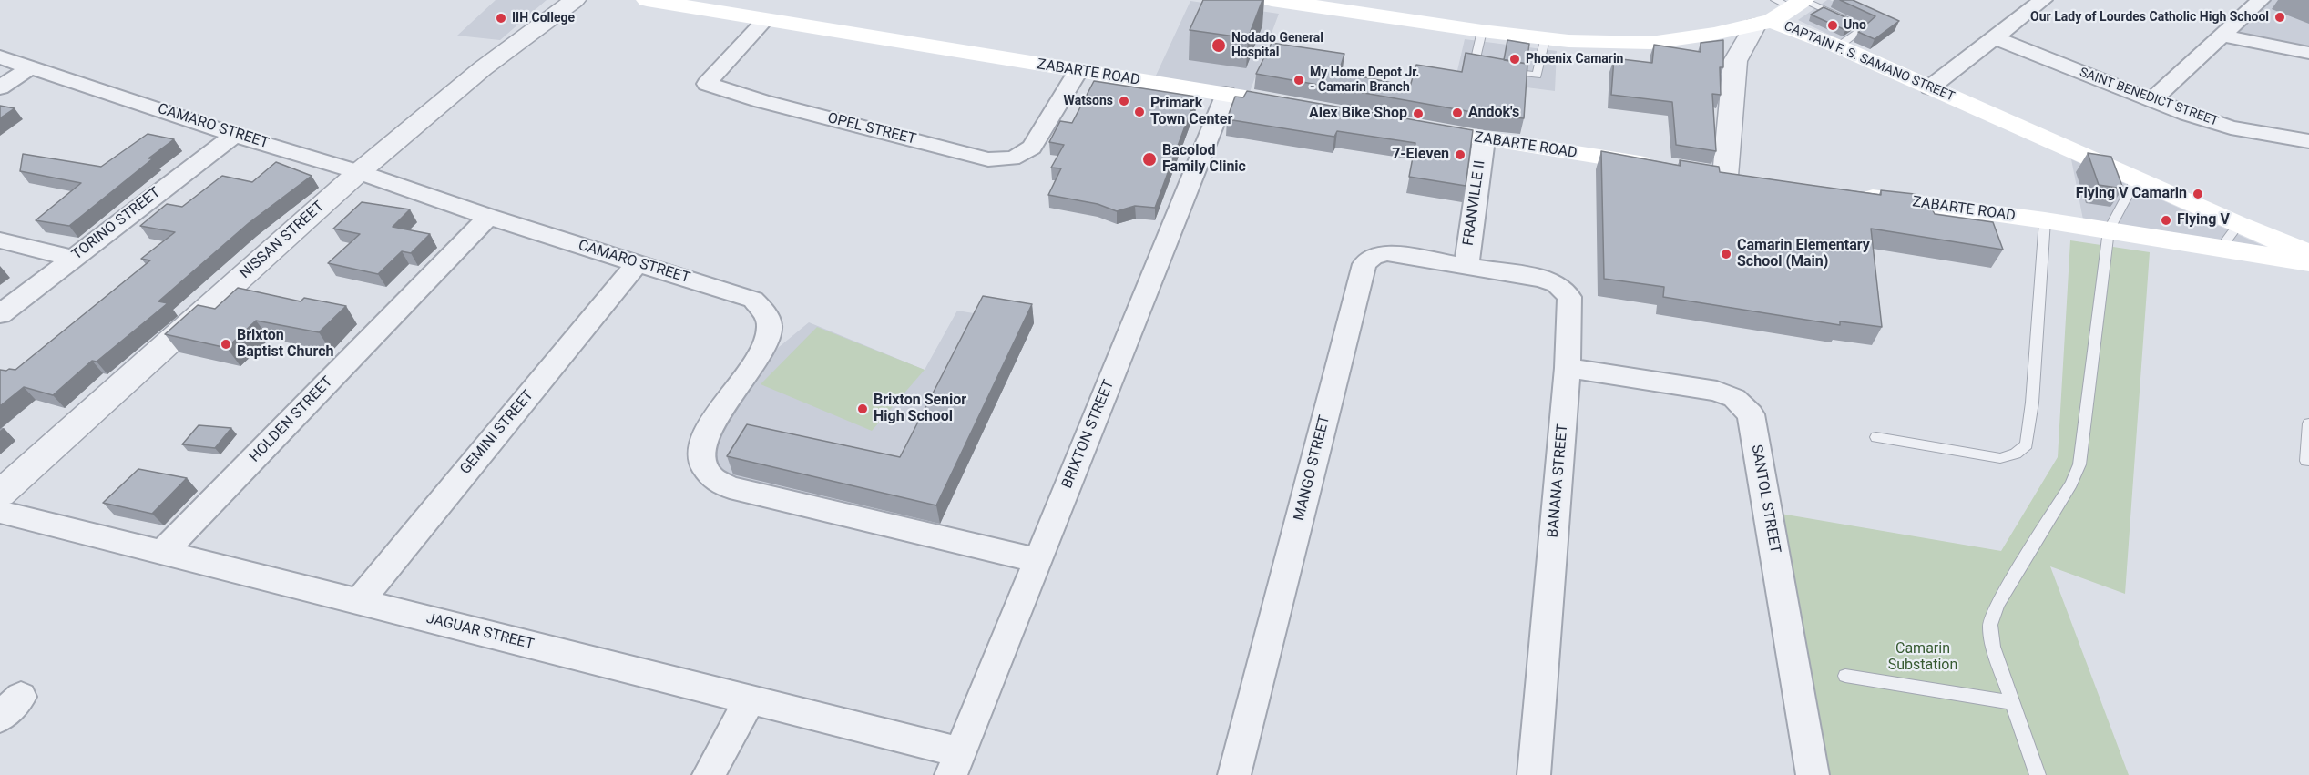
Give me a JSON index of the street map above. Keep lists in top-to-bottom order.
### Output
{
  "streets": {
    "main road": ["CAPTAIN F. S. SAMANO STREET", "ZABARTE ROAD"],
    "street": [
      "SAINT BENEDICT STREET",
      "CAMARO STREET",
      "OPEL STREET",
      "FRANVILLE II",
      "TORINO STREET",
      "NISSAN STREET",
      "HOLDEN STREET",
      "GEMINI STREET",
      "BRIXTON STREET",
      "MANGO STREET",
      "BANANA STREET",
      "SANTOL STREET",
      "JAGUAR STREET"
    ]
  },
  "crossings": [
    ["ZABARTE ROAD", "OPEL STREET"],
    ["ZABARTE ROAD", "FRANVILLE II"],
    ["ZABARTE ROAD", "BRIXTON STREET"],
    ["CAMARO STREET", "TORINO STREET"],
    ["CAMARO STREET", "NISSAN STREET"],
    ["CAMARO STREET", "HOLDEN STREET"],
    ["CAMARO STREET", "GEMINI STREET"],
    ["CAMARO STREET", "BRIXTON STREET"],
    ["FRANVILLE II", "MANGO STREET"],
    ["FRANVILLE II", "BANANA STREET"],
    ["HOLDEN STREET", "JAGUAR STREET"],
    ["GEMINI STREET", "JAGUAR STREET"],
    ["BRIXTON STREET", "JAGUAR STREET"],
    ["MANGO STREET", "BANANA STREET"],
    ["BANANA STREET", "SANTOL STREET"]
  ],
  "parks": ["Camarin Substation"],
  "places": [
    "Our Lady of Lourdes Catholic High School",
    "IIH College",
    "Uno",
    "Nodado General Hospital",
    "Phoenix Camarin",
    "My Home Depot Jr. - Camarin Branch",
    "Watsons",
    "Primark Town Center",
    "Andok's",
    "Alex Bike Shop",
    "7-Eleven",
    "Bacolod Family Clinic",
    "Flying V Camarin",
    "Flying V",
    "Camarin Elementary School (Main)",
    "Brixton Baptist Church",
    "Brixton Senior High School"
  ]
}
